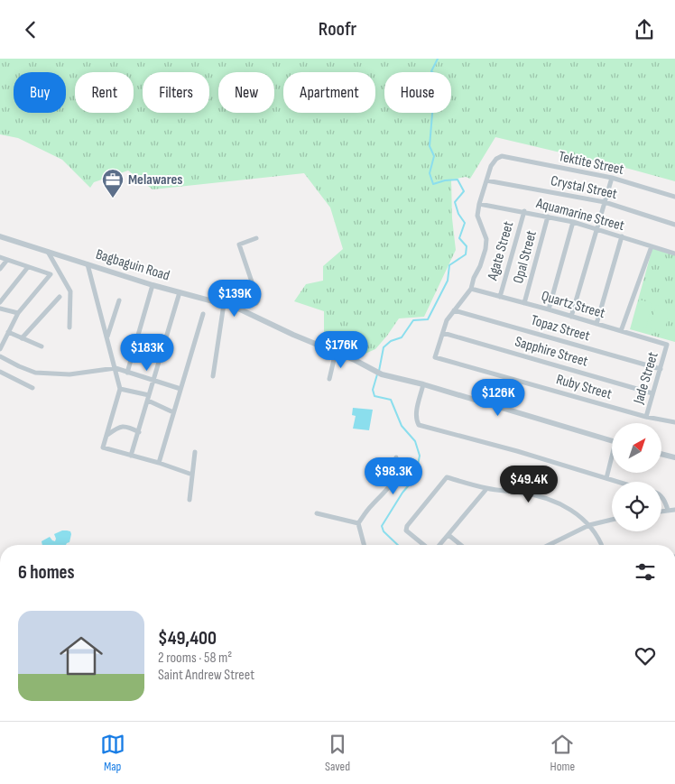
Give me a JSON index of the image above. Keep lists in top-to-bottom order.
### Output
{
  "streets": {
    "street": [
      "Tektite Street",
      "Crystal Street",
      "Aquamarine Street",
      "Agate Street",
      "Opal Street",
      "Bagbaguin Road",
      "Quartz Street",
      "Topaz Street",
      "Sapphire Street",
      "Jade Street",
      "Ruby Street"
    ]
  },
  "crossings": [
    ["Tektite Street", "Crystal Street"],
    ["Aquamarine Street", "Agate Street"],
    ["Aquamarine Street", "Opal Street"],
    ["Agate Street", "Quartz Street"],
    ["Opal Street", "Quartz Street"],
    ["Quartz Street", "Jade Street"],
    ["Topaz Street", "Jade Street"],
    ["Sapphire Street", "Jade Street"],
    ["Sapphire Street", "Ruby Street"],
    ["Jade Street", "Ruby Street"]
  ],
  "places": {
    "office": ["Melawares"]
  },
  "north": "top right",
  "page": {
    "header": "Roofr",
    "chip": [
      "Buy",
      "Rent",
      "Filters",
      "New",
      "Apartment",
      "House"
    ],
    "price": [
      "$139K",
      "$176K",
      "$183K",
      "$126K",
      "$98.3K",
      "$49.4K"
    ],
    "heading": "6 homes",
    "list": [
      {
        "name": "$49,400",
        "note": "2 rooms · 58 m² · Saint Andrew Street"
      }
    ],
    "tabs": ["Map", "Saved", "Home"]
  }
}
